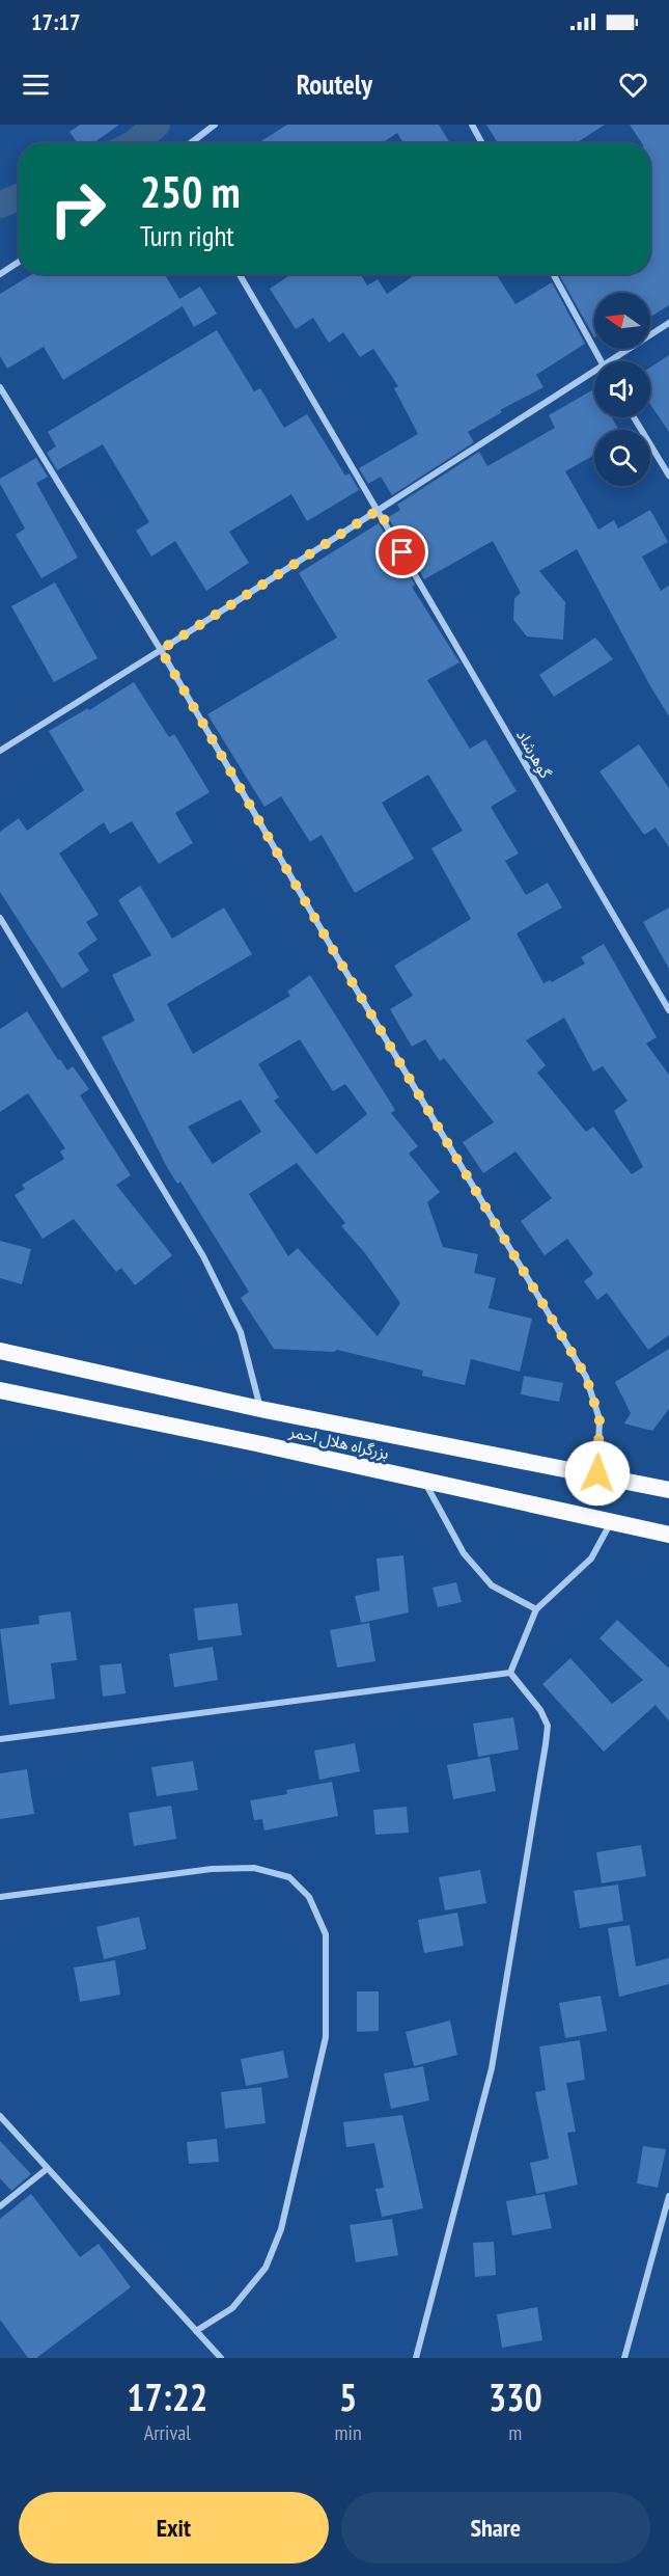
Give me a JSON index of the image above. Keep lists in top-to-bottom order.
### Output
{
  "streets": {
    "highway": ["بزرگراه هلال احمر"],
    "street": ["گوهرشاد"]
  },
  "north": "left",
  "page": {
    "status": "17:17",
    "header": "Routely",
    "turn": ["250 m", "Turn right"],
    "eta": [
      "17:22",
      "Arrival",
      "5",
      "min",
      "330",
      "m"
    ],
    "buttons": ["Exit", "Share"]
  }
}
